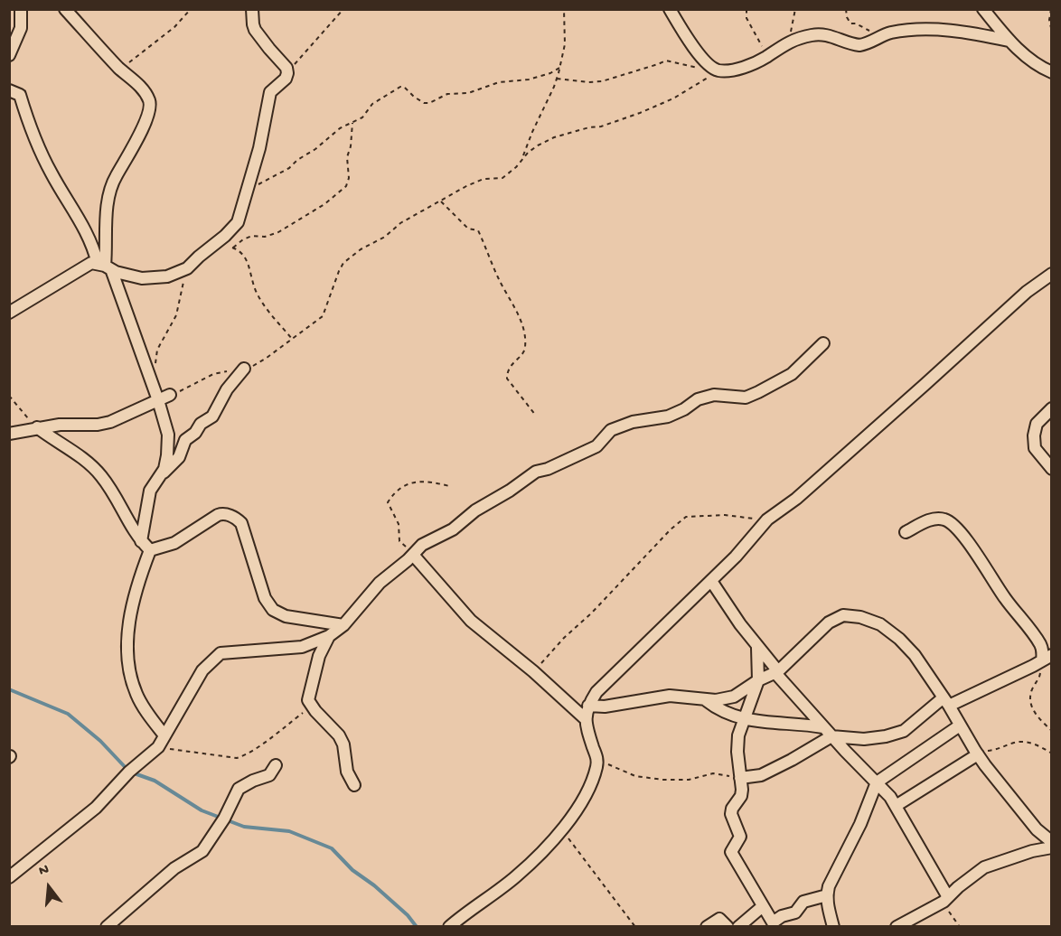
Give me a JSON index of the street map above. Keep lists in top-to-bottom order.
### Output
{
  "north": "top"
}
